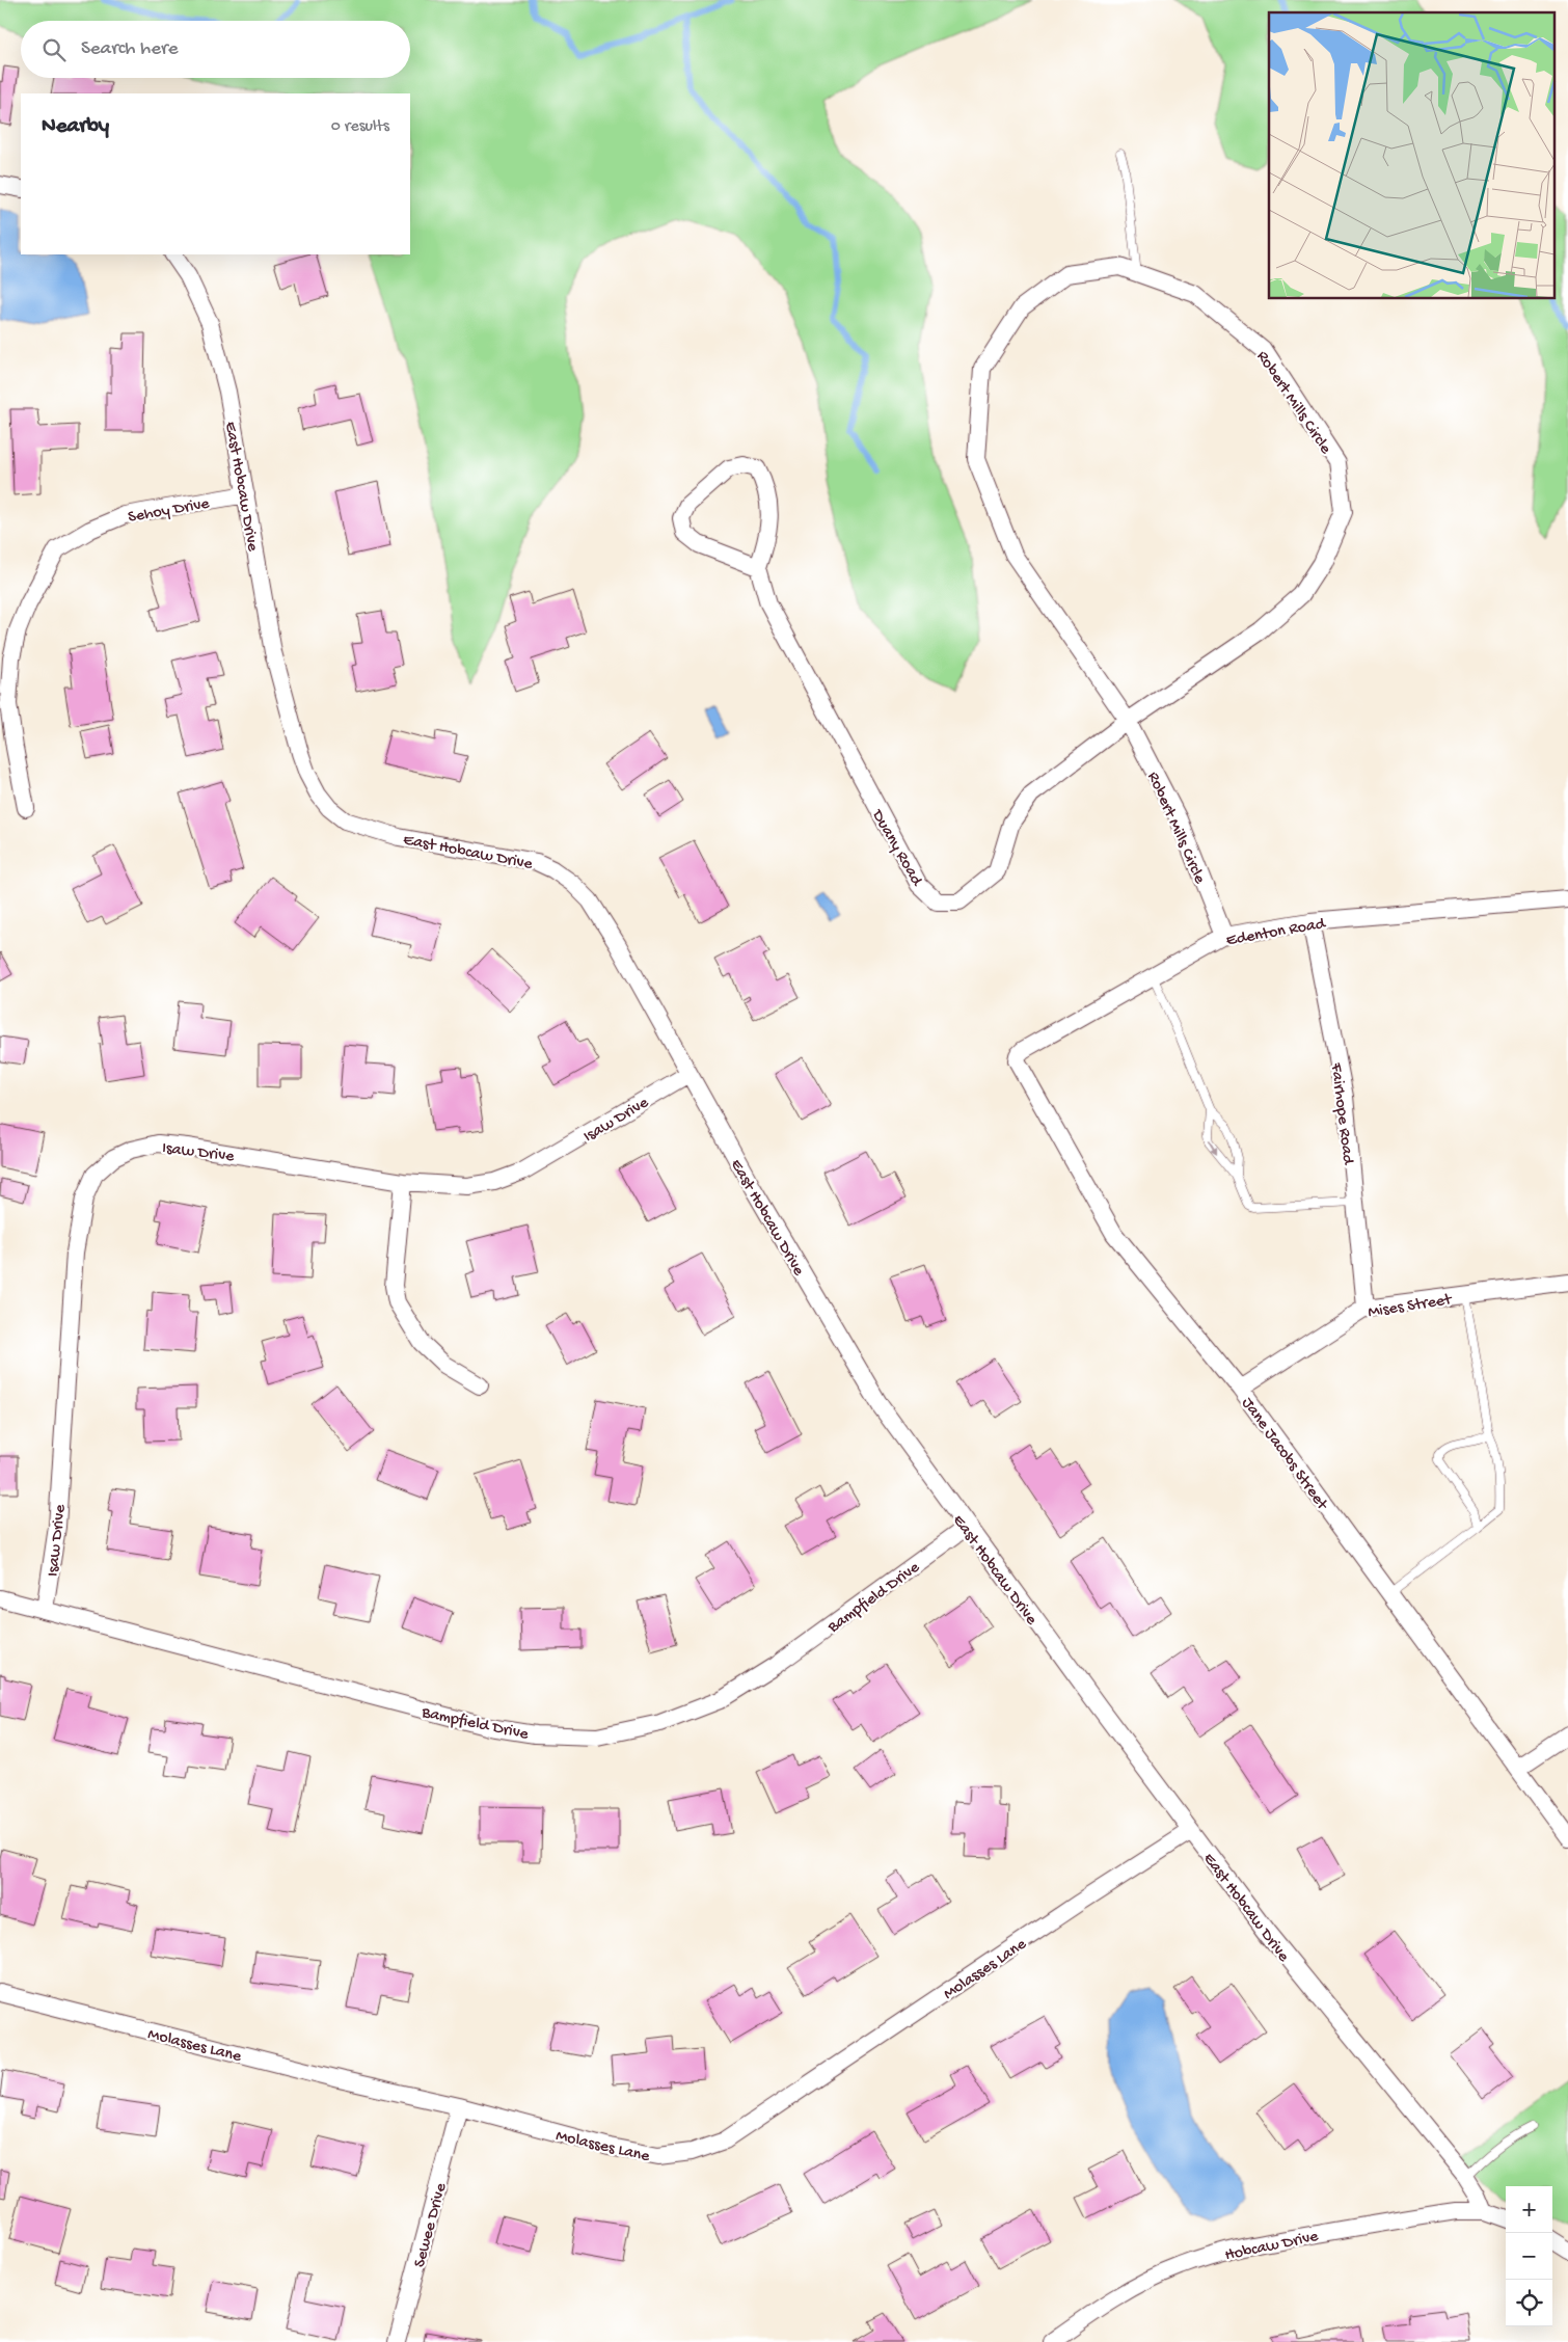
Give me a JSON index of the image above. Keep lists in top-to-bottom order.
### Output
{
  "streets": {
    "street": [
      "Robert Mills Circle",
      "East Hobcaw Drive",
      "Sehoy Drive",
      "Duany Road",
      "Edenton Road",
      "Fairhope Road",
      "Isaw Drive",
      "Mises Street",
      "Jane Jacobs Street",
      "Bampfield Drive",
      "Molasses Lane",
      "Sewee Drive",
      "Hobcaw Drive"
    ]
  },
  "crossings": [
    ["Robert Mills Circle", "Duany Road"],
    ["Robert Mills Circle", "Edenton Road"],
    ["East Hobcaw Drive", "Sehoy Drive"],
    ["East Hobcaw Drive", "Isaw Drive"],
    ["East Hobcaw Drive", "Bampfield Drive"],
    ["East Hobcaw Drive", "Molasses Lane"],
    ["East Hobcaw Drive", "Hobcaw Drive"],
    ["Edenton Road", "Fairhope Road"],
    ["Edenton Road", "Jane Jacobs Street"],
    ["Fairhope Road", "Mises Street"],
    ["Isaw Drive", "Bampfield Drive"],
    ["Mises Street", "Jane Jacobs Street"],
    ["Molasses Lane", "Sewee Drive"]
  ],
  "page": {
    "search": "Search here",
    "heading": ["Nearby", "0 results"],
    "map_buttons": ["+", "−"]
  }
}
